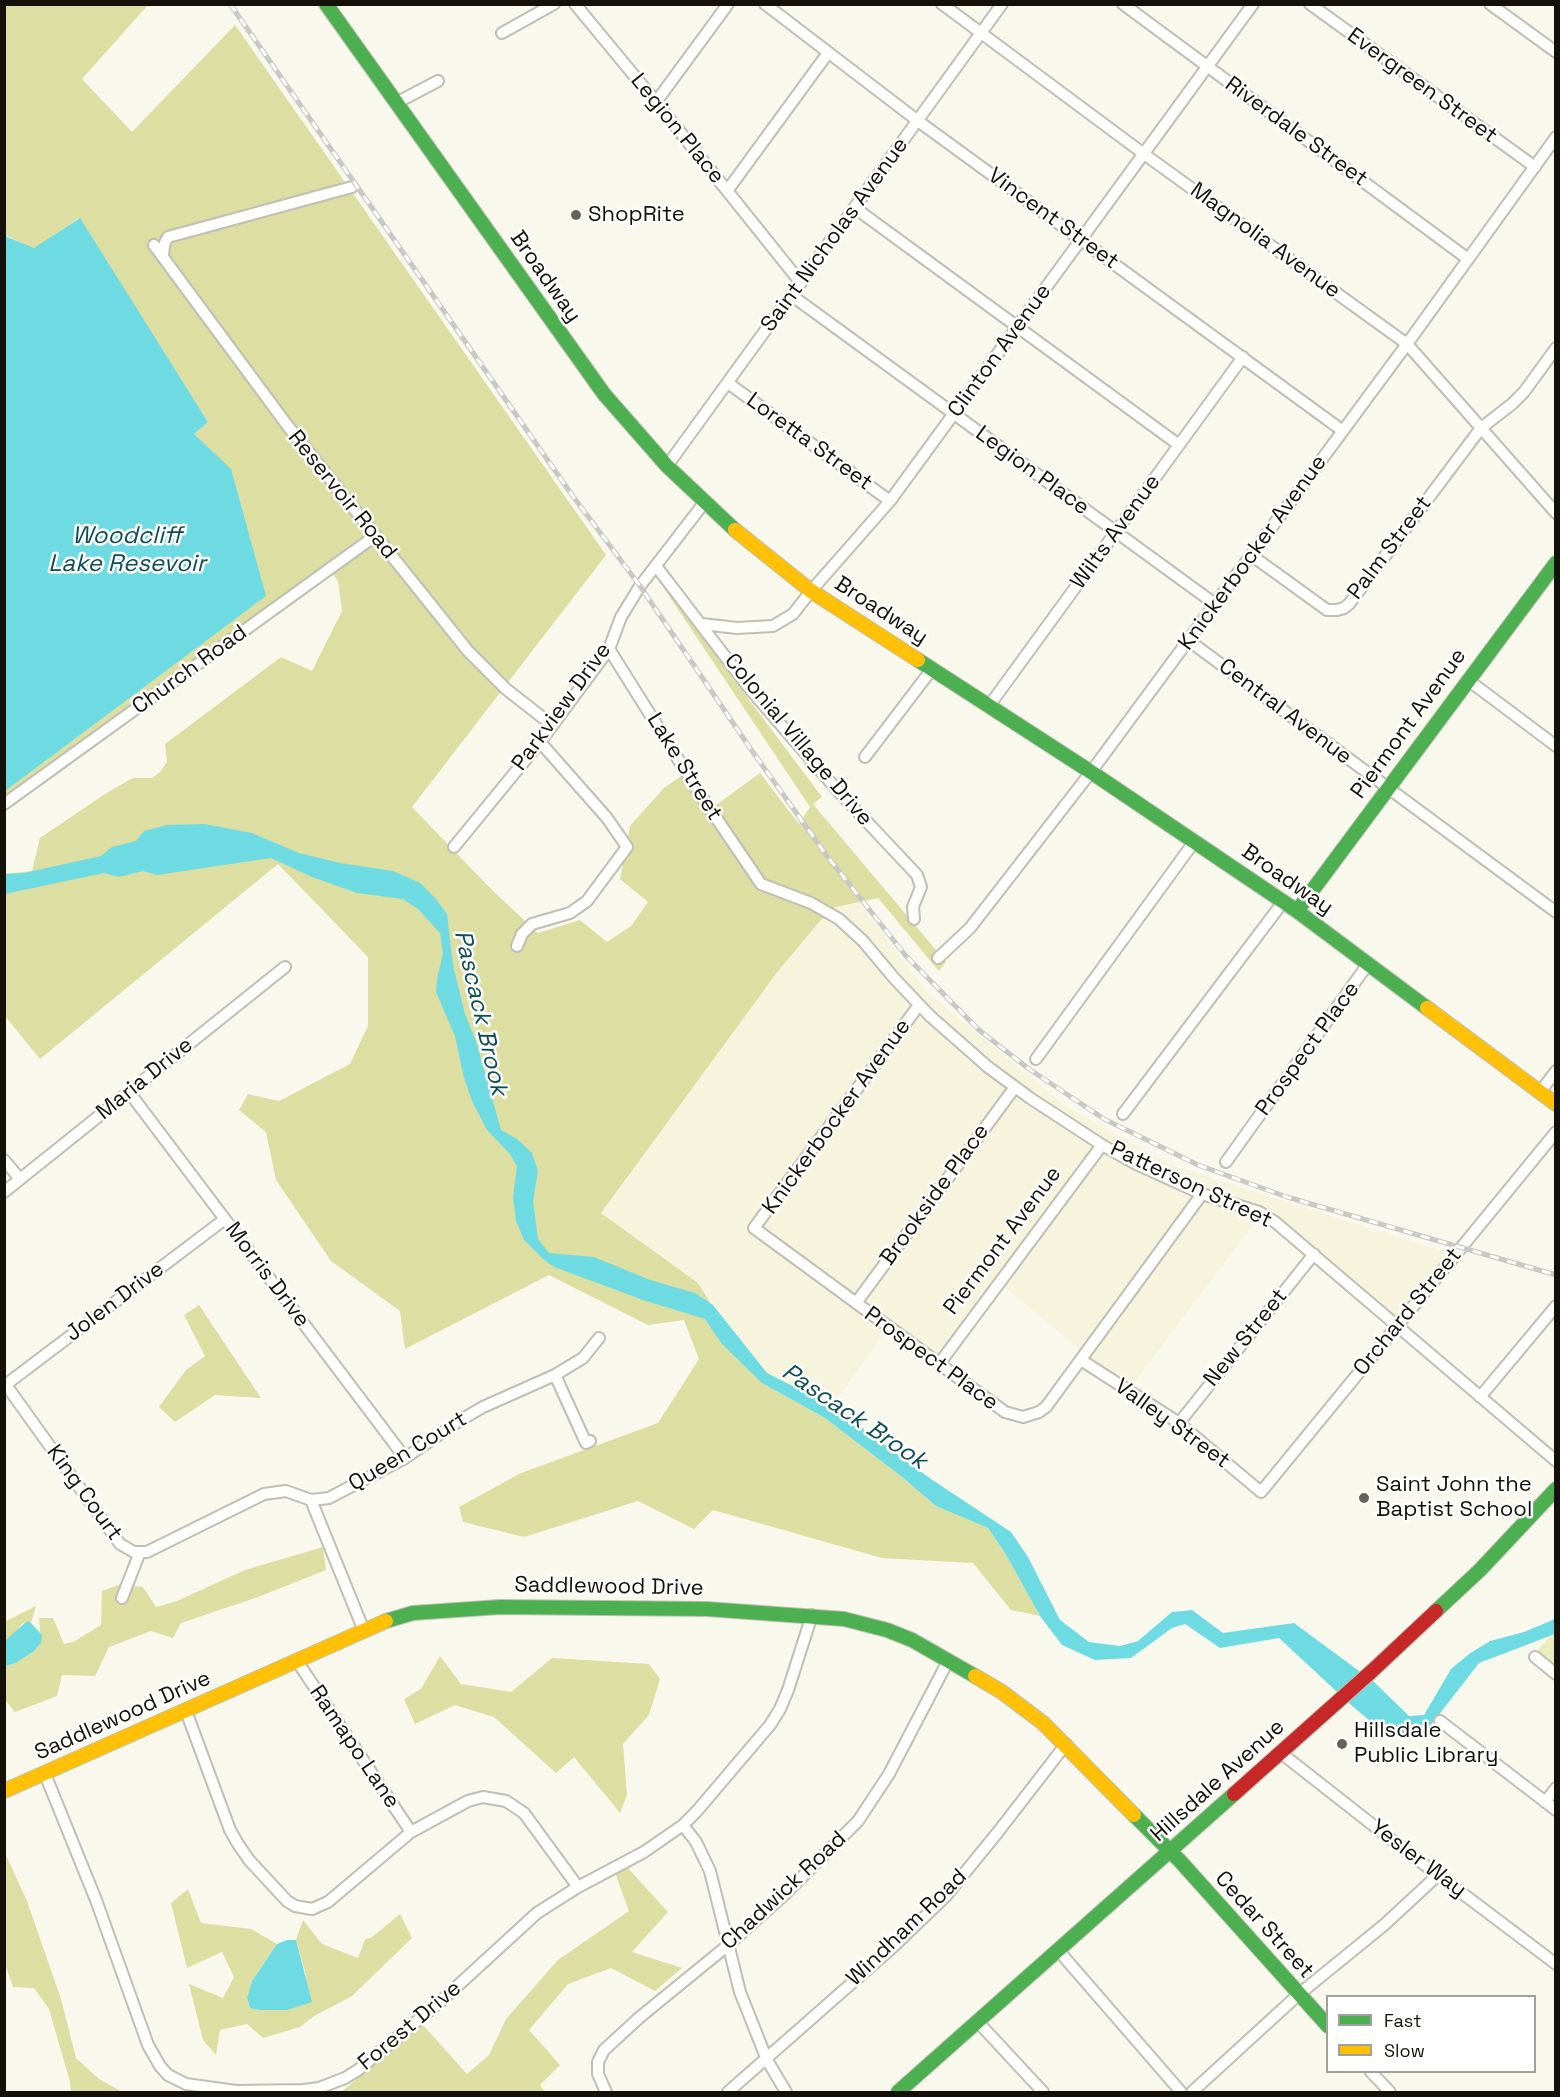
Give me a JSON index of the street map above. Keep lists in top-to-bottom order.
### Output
{
  "streets": {
    "street": [
      "Evergreen Street",
      "Legion Place",
      "Riverdale Street",
      "Vincent Street",
      "Saint Nicholas Avenue",
      "Magnolia Avenue",
      "Broadway",
      "Clinton Avenue",
      "Loretta Street",
      "Reservoir Road",
      "Wilts Avenue",
      "Palm Street",
      "Knickerbocker Avenue",
      "Church Road",
      "Parkview Drive",
      "Central Avenue",
      "Piermont Avenue",
      "Colonial Village Drive",
      "Lake Street",
      "Prospect Place",
      "Maria Drive",
      "Patterson Street",
      "Brookside Place",
      "Morris Drive",
      "Jolen Drive",
      "Orchard Street",
      "New Street",
      "Valley Street",
      "Queen Court",
      "King Court",
      "Saddlewood Drive",
      "Ramapo Lane",
      "Hillsdale Avenue",
      "Yesler Way",
      "Chadwick Road",
      "Cedar Street",
      "Windham Road",
      "Forest Drive"
    ]
  },
  "crossings": [
    ["Evergreen Street", "Knickerbocker Avenue"],
    ["Legion Place", "Saint Nicholas Avenue"],
    ["Legion Place", "Clinton Avenue"],
    ["Legion Place", "Wilts Avenue"],
    ["Legion Place", "Knickerbocker Avenue"],
    ["Riverdale Street", "Clinton Avenue"],
    ["Riverdale Street", "Knickerbocker Avenue"],
    ["Vincent Street", "Saint Nicholas Avenue"],
    ["Vincent Street", "Clinton Avenue"],
    ["Vincent Street", "Wilts Avenue"],
    ["Vincent Street", "Knickerbocker Avenue"],
    ["Saint Nicholas Avenue", "Magnolia Avenue"],
    ["Saint Nicholas Avenue", "Broadway"],
    ["Saint Nicholas Avenue", "Loretta Street"],
    ["Magnolia Avenue", "Clinton Avenue"],
    ["Magnolia Avenue", "Palm Street"],
    ["Magnolia Avenue", "Knickerbocker Avenue"],
    ["Broadway", "Clinton Avenue"],
    ["Broadway", "Wilts Avenue"],
    ["Broadway", "Knickerbocker Avenue"],
    ["Broadway", "Parkview Drive"],
    ["Broadway", "Piermont Avenue"],
    ["Broadway", "Prospect Place"],
    ["Clinton Avenue", "Loretta Street"],
    ["Clinton Avenue", "Colonial Village Drive"],
    ["Reservoir Road", "Church Road"],
    ["Reservoir Road", "Parkview Drive"],
    ["Palm Street", "Knickerbocker Avenue"],
    ["Knickerbocker Avenue", "Central Avenue"],
    ["Knickerbocker Avenue", "Prospect Place"],
    ["Knickerbocker Avenue", "Patterson Street"],
    ["Parkview Drive", "Colonial Village Drive"],
    ["Parkview Drive", "Lake Street"],
    ["Central Avenue", "Piermont Avenue"],
    ["Piermont Avenue", "Prospect Place"],
    ["Piermont Avenue", "Patterson Street"],
    ["Lake Street", "Patterson Street"],
    ["Prospect Place", "Patterson Street"],
    ["Prospect Place", "Brookside Place"],
    ["Prospect Place", "Valley Street"],
    ["Maria Drive", "Morris Drive"],
    ["Patterson Street", "Brookside Place"],
    ["Patterson Street", "Orchard Street"],
    ["Patterson Street", "New Street"],
    ["Morris Drive", "Jolen Drive"],
    ["Morris Drive", "Queen Court"],
    ["Jolen Drive", "King Court"],
    ["Orchard Street", "Valley Street"],
    ["New Street", "Valley Street"],
    ["Saddlewood Drive", "Ramapo Lane"],
    ["Saddlewood Drive", "Hillsdale Avenue"],
    ["Saddlewood Drive", "Chadwick Road"],
    ["Saddlewood Drive", "Cedar Street"],
    ["Saddlewood Drive", "Windham Road"],
    ["Saddlewood Drive", "Forest Drive"],
    ["Hillsdale Avenue", "Yesler Way"],
    ["Hillsdale Avenue", "Cedar Street"]
  ],
  "water": ["Woodcliff Lake Resevoir", "Pascack Brook"],
  "places": ["ShopRite", "Saint John the Baptist School", "Hillsdale Public Library"],
  "legend": ["Fast", "Slow"]
}
